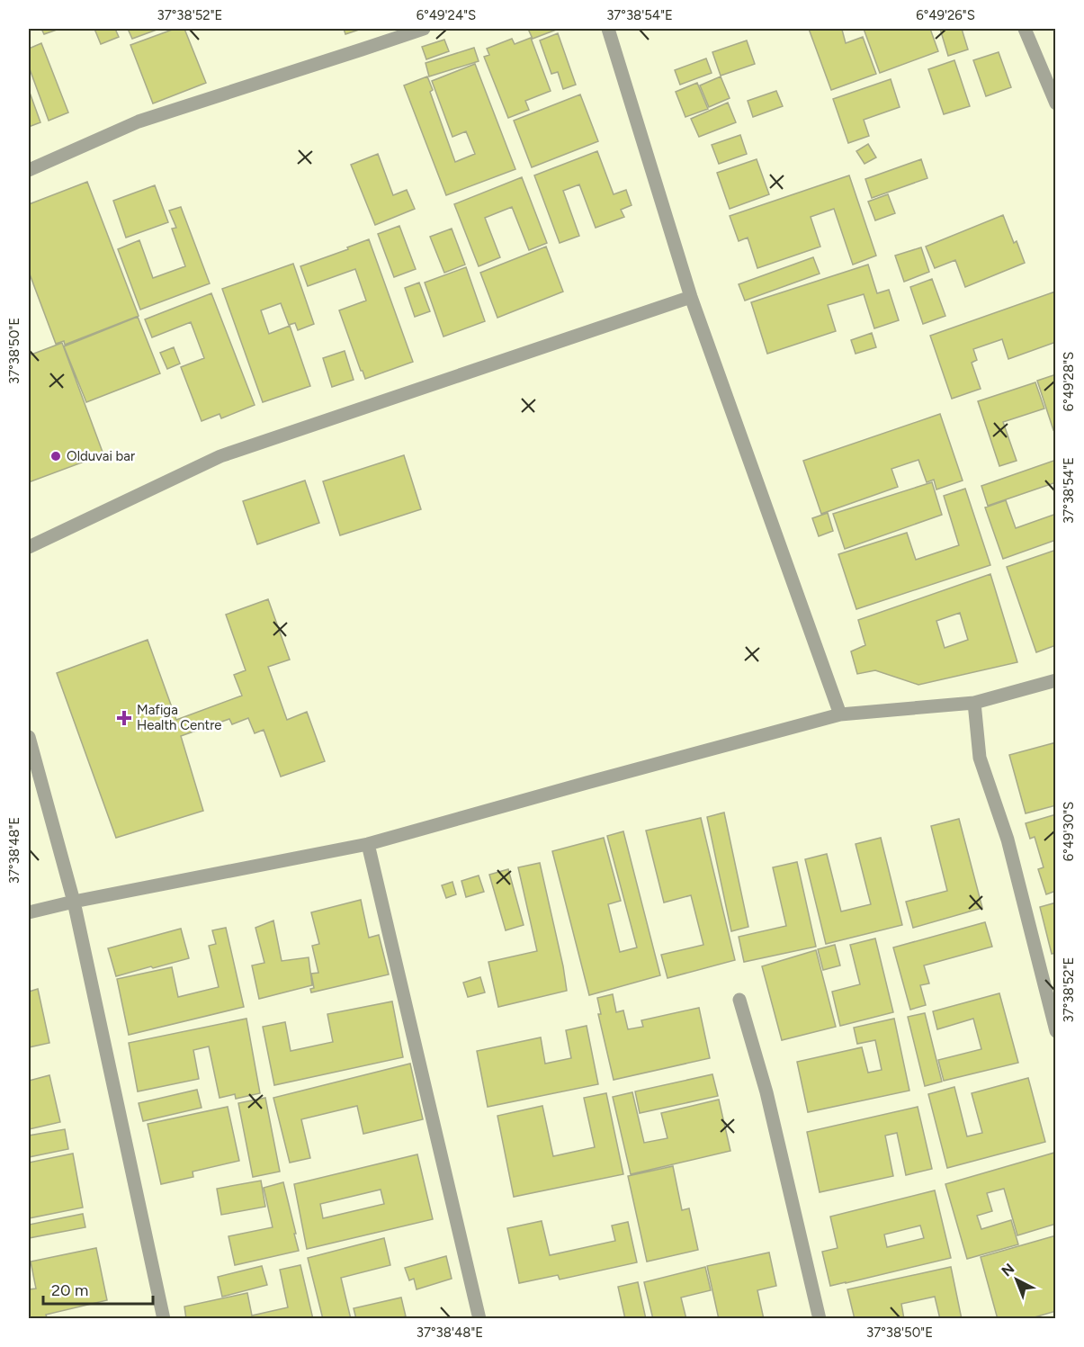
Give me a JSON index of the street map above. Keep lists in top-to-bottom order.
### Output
{
  "places": {
    "other": ["Olduvai bar"],
    "health": ["Mafiga Health Centre"]
  },
  "scale_bar": "20 m",
  "north": "top left",
  "coordinates": [
    "37°38'52\"E",
    "6°49'24\"S",
    "37°38'54\"E",
    "6°49'26\"S",
    "37°38'50\"E",
    "6°49'28\"S",
    "6°49'30\"S",
    "37°38'48\"E"
  ]
}
